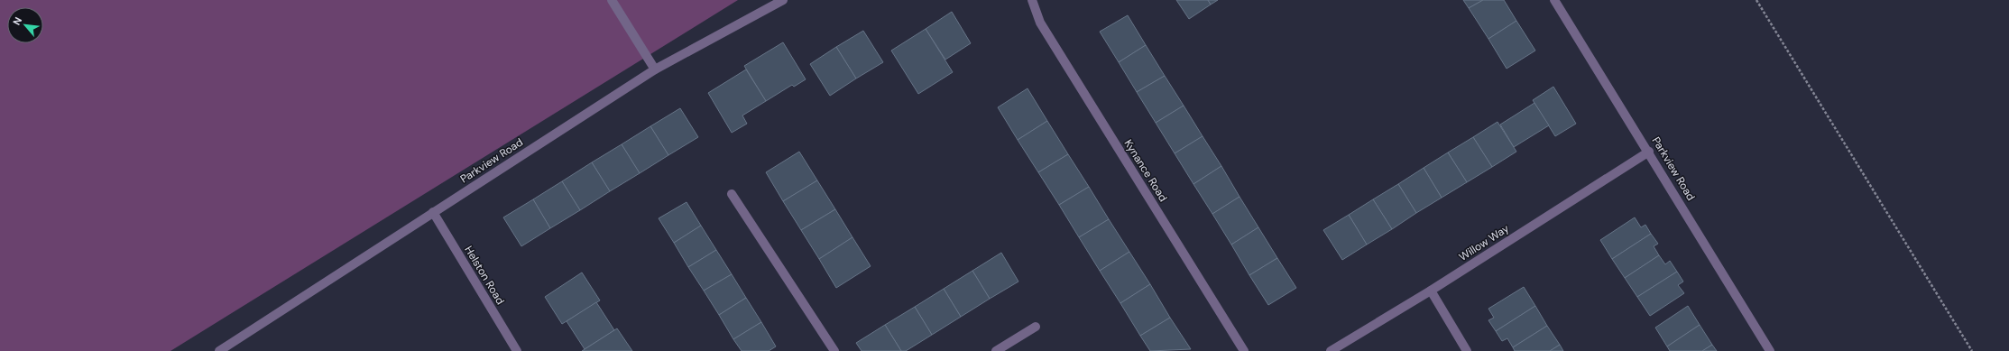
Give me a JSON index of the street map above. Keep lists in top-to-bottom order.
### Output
{
  "streets": {
    "street": [
      "Parkview Road",
      "Kynance Road",
      "Willow Way",
      "Helston Road"
    ]
  },
  "crossings": [
    ["Parkview Road", "Willow Way"],
    ["Parkview Road", "Helston Road"]
  ],
  "north": "top left"
}
